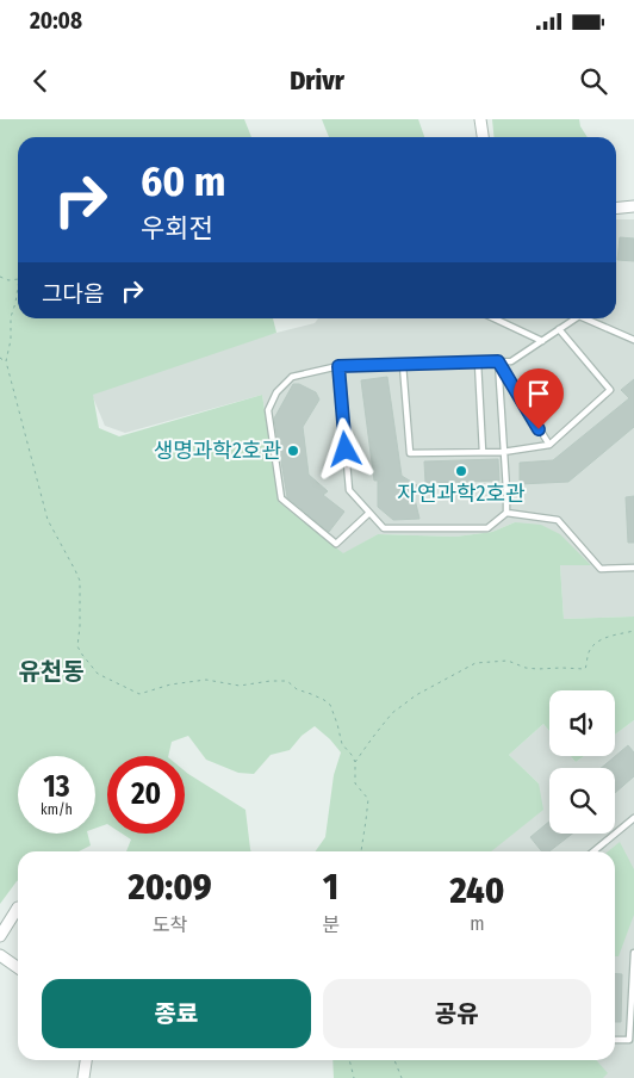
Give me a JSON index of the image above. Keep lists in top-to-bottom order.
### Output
{
  "districts": ["유천동"],
  "places": ["생명과학2호관", "자연과학2호관"],
  "page": {
    "status": "20:08",
    "header": "Drivr",
    "turn": ["60 m", "우회전"],
    "then": "그다음",
    "speed": "13 km/h",
    "limit": "20",
    "eta": [
      "20:09",
      "도착",
      "1",
      "분",
      "240",
      "m"
    ],
    "buttons": ["종료", "공유"]
  }
}
